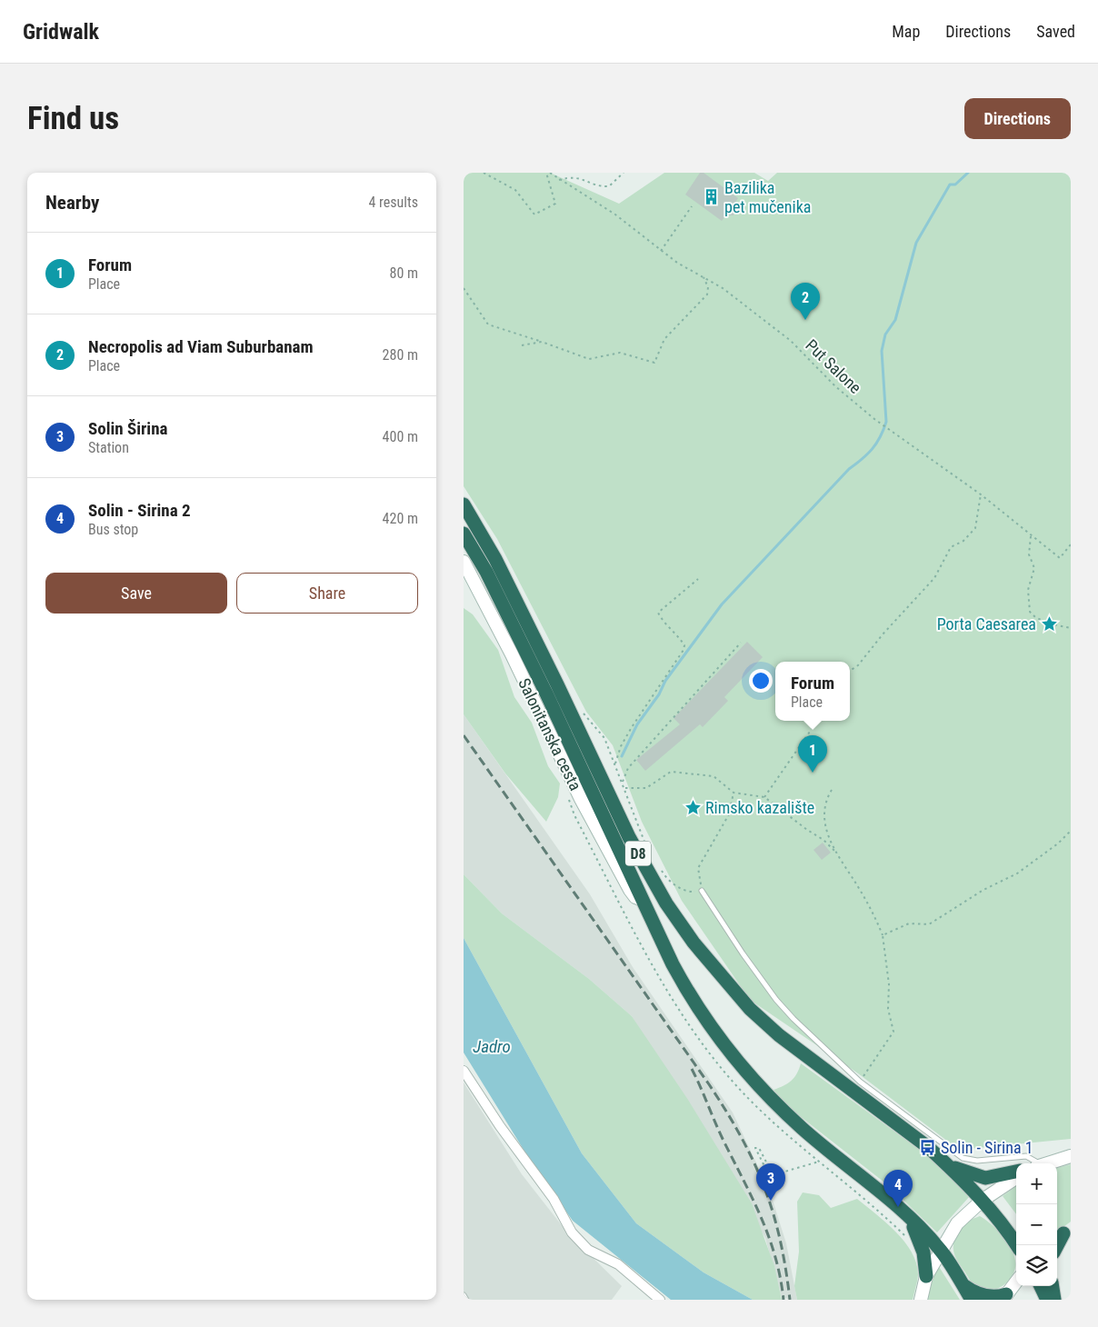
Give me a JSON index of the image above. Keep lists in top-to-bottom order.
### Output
{
  "streets": {
    "highway": ["D8"],
    "main road": ["Salonitanska cesta"],
    "path": ["Put Salone"]
  },
  "crossings": [
    ["Salonitanska cesta", "D8"]
  ],
  "water": ["Jadro"],
  "places": {
    "building": ["Bazilika pet mučenika"],
    "place": ["Porta Caesarea", "Rimsko kazalište"],
    "bus stop": ["Solin - Sirina 1"]
  },
  "page": {
    "header": "Gridwalk",
    "nav": ["Map", "Directions", "Saved"],
    "buttons": [
      "Directions",
      ["Save", "Share"]
    ],
    "title": "Find us",
    "heading": ["Nearby", "4 results"],
    "list": [
      {
        "mark": "1",
        "name": "Forum",
        "note": "Place",
        "value": "80 m"
      },
      {
        "mark": "2",
        "name": "Necropolis ad Viam Suburbanam",
        "note": "Place",
        "value": "280 m"
      },
      {
        "mark": "3",
        "name": "Solin Širina",
        "note": "Station",
        "value": "400 m"
      },
      {
        "mark": "4",
        "name": "Solin - Sirina 2",
        "note": "Bus stop",
        "value": "420 m"
      }
    ],
    "pins": [
      "2",
      "1",
      "3",
      "4"
    ],
    "popup": ["Forum", "Place"],
    "map_buttons": ["+", "−"]
  }
}
